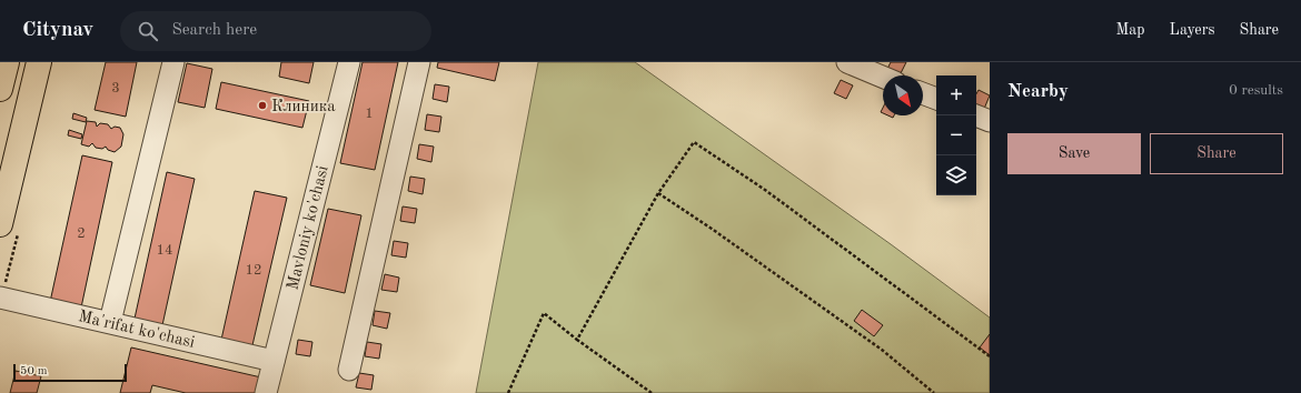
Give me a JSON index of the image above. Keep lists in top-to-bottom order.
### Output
{
  "streets": {
    "street": ["Mavloniy ko'chasi", "Ma'rifat ko'chasi"]
  },
  "crossings": [
    ["Mavloniy ko'chasi", "Ma'rifat ko'chasi"]
  ],
  "places": ["Клиника"],
  "house_numbers": [
    "3",
    "1",
    "2",
    "14",
    "12"
  ],
  "scale_bar": "50 m",
  "north": "bottom right",
  "page": {
    "header": "Citynav",
    "search": "Search here",
    "nav": ["Map", "Layers", "Share"],
    "heading": ["Nearby", "0 results"],
    "map_buttons": ["+", "−"],
    "buttons": ["Save", "Share"],
    "scale": "50 m"
  }
}
